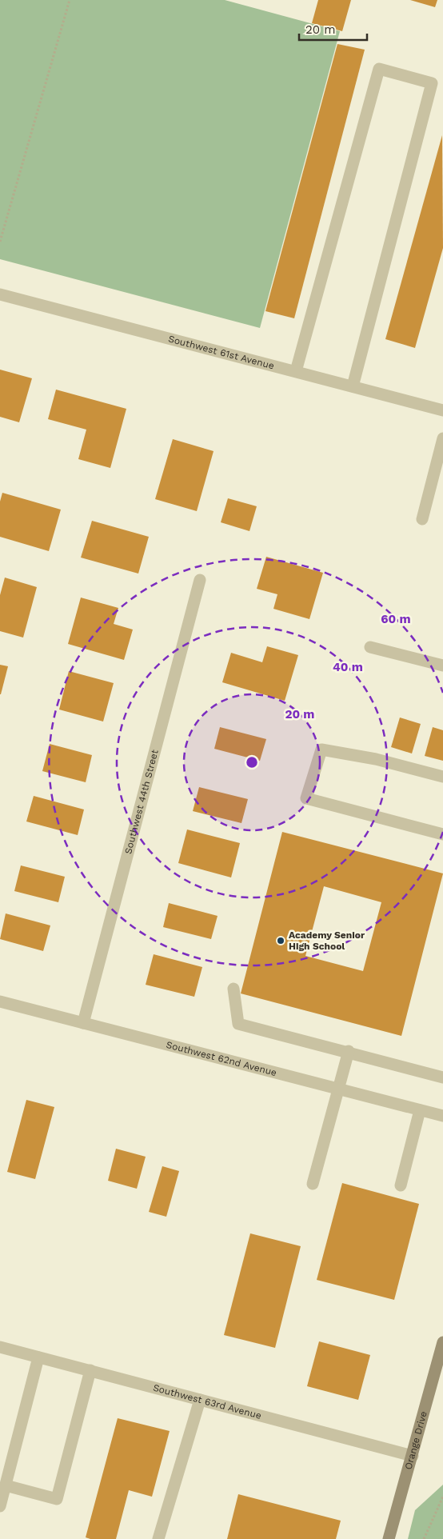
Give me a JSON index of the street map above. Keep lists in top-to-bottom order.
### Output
{
  "streets": {
    "street": [
      "Southwest 61st Avenue",
      "Southwest 44th Street",
      "Southwest 62nd Avenue",
      "Southwest 63rd Avenue",
      "Orange Drive"
    ]
  },
  "crossings": [
    ["Southwest 44th Street", "Southwest 62nd Avenue"],
    ["Southwest 63rd Avenue", "Orange Drive"]
  ],
  "places": ["Academy Senior High School"],
  "scale_bar": "20 m",
  "rings": ["60 m", "40 m", "20 m"]
}
